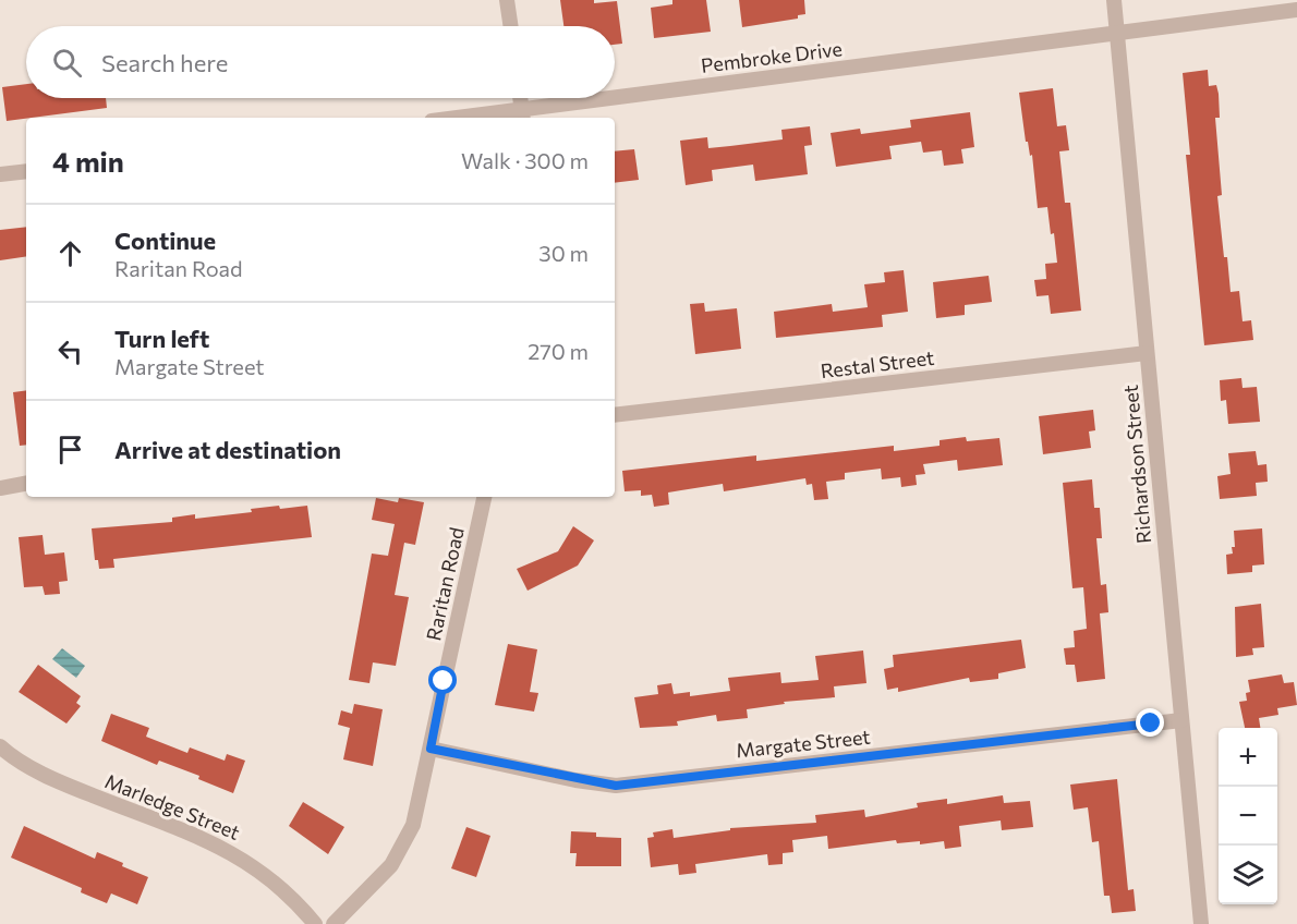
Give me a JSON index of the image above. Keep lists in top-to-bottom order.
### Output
{
  "streets": {
    "street": [
      "Pembroke Drive",
      "Restal Street",
      "Richardson Street",
      "Raritan Road",
      "Margate Street",
      "Marledge Street"
    ]
  },
  "crossings": [
    ["Pembroke Drive", "Richardson Street"],
    ["Restal Street", "Richardson Street"],
    ["Richardson Street", "Margate Street"],
    ["Raritan Road", "Margate Street"]
  ],
  "page": {
    "search": "Search here",
    "heading": ["4 min", "Walk · 300 m"],
    "list": [
      ["Continue", "Raritan Road", "30 m"],
      ["Turn left", "Margate Street", "270 m"],
      "Arrive at destination"
    ],
    "map_buttons": ["+", "−"]
  }
}
